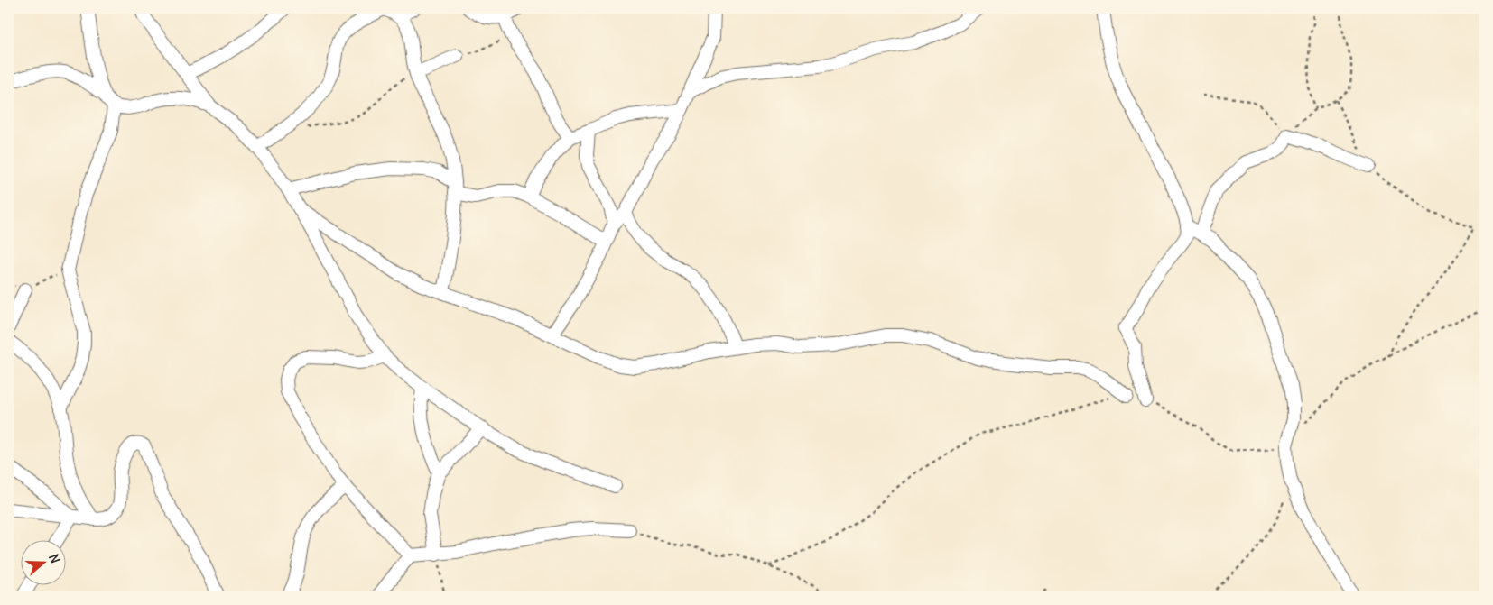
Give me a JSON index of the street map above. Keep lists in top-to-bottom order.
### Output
{
  "north": "right"
}
